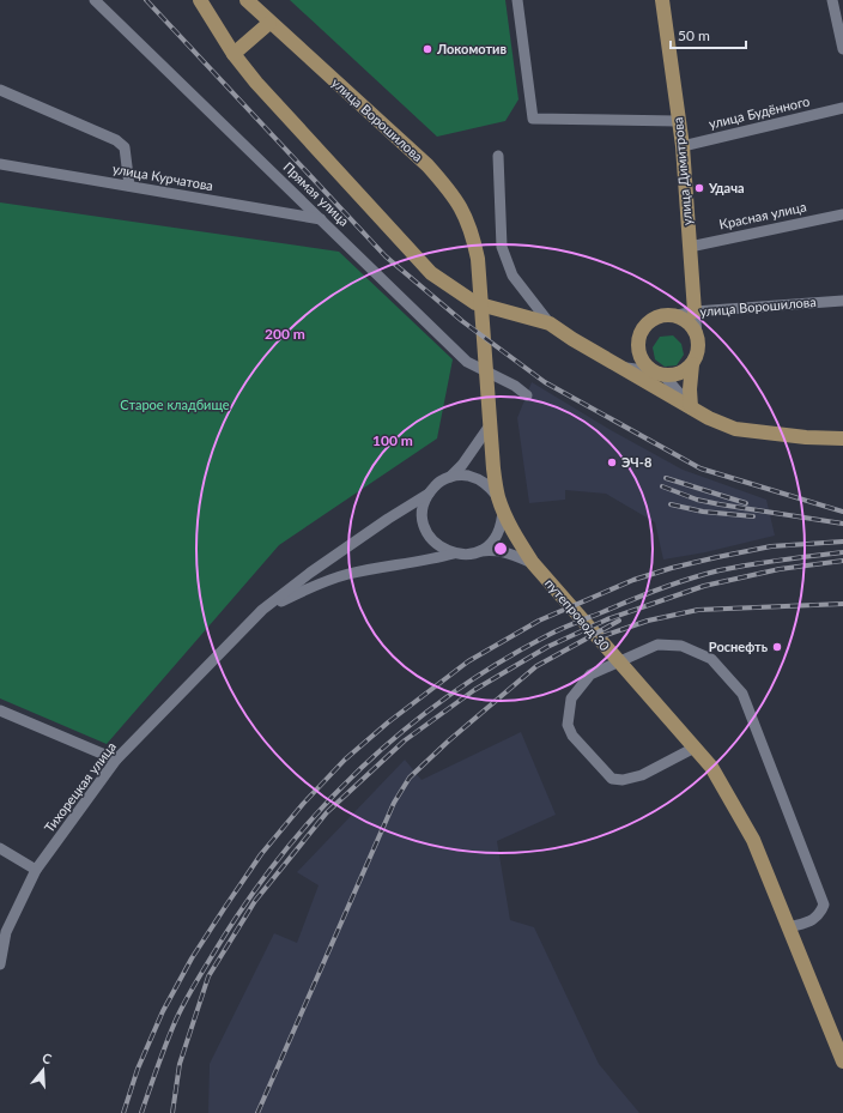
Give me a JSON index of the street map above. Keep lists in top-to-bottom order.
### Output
{
  "streets": {
    "main road": ["улица Ворошилова", "улица Димитрова", "путепровод 30"],
    "street": [
      "улица Будённого",
      "улица Курчатова",
      "Прямая улица",
      "Красная улица",
      "Тихорецкая улица"
    ]
  },
  "crossings": [
    ["улица Будённого", "улица Димитрова"],
    ["улица Ворошилова", "улица Димитрова"],
    ["улица Ворошилова", "путепровод 30"],
    ["улица Димитрова", "Красная улица"],
    ["улица Курчатова", "Прямая улица"]
  ],
  "parks": ["Старое кладбище"],
  "places": [
    "Локомотив",
    "Удача",
    "ЭЧ-8",
    "Роснефть"
  ],
  "scale_bar": "50 m",
  "north": "top",
  "rings": ["200 m", "100 m"]
}
